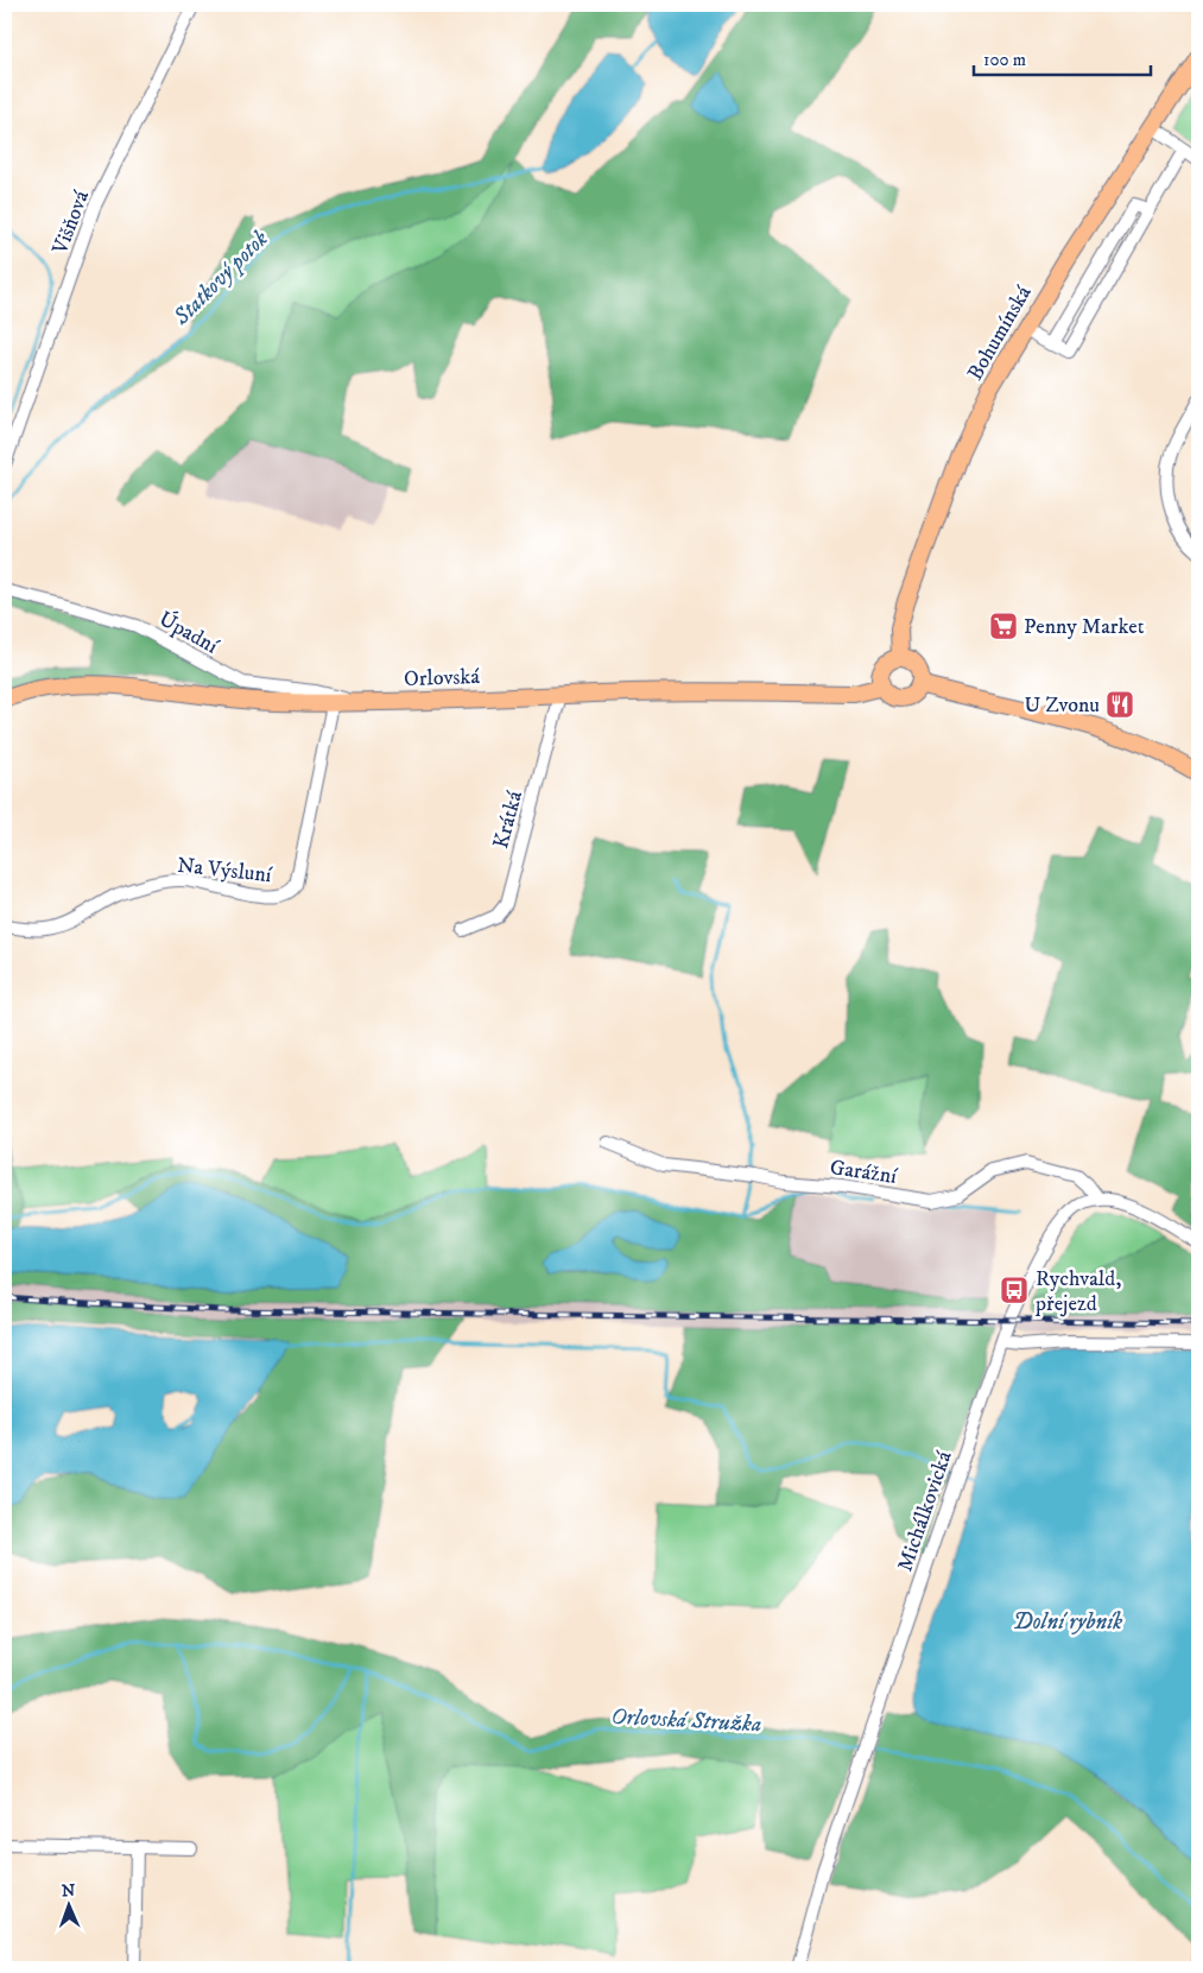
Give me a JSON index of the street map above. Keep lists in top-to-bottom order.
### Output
{
  "streets": {
    "main road": ["Bohumínská", "Orlovská"],
    "street": [
      "Višňová",
      "Úpadní",
      "Krátká",
      "Na Výsluní",
      "Garážní",
      "Michálkovická"
    ]
  },
  "crossings": [
    ["Bohumínská", "Orlovská"],
    ["Úpadní", "Orlovská"],
    ["Orlovská", "Krátká"],
    ["Orlovská", "Na Výsluní"],
    ["Garážní", "Michálkovická"]
  ],
  "water": ["Statkový potok", "Dolní rybník", "Orlovská Stružka"],
  "places": {
    "supermarket": ["Penny Market"],
    "restaurant": ["U Zvonu"],
    "bus stop": ["Rychvald, přejezd"]
  },
  "scale_bar": "100 m",
  "north": "top"
}
